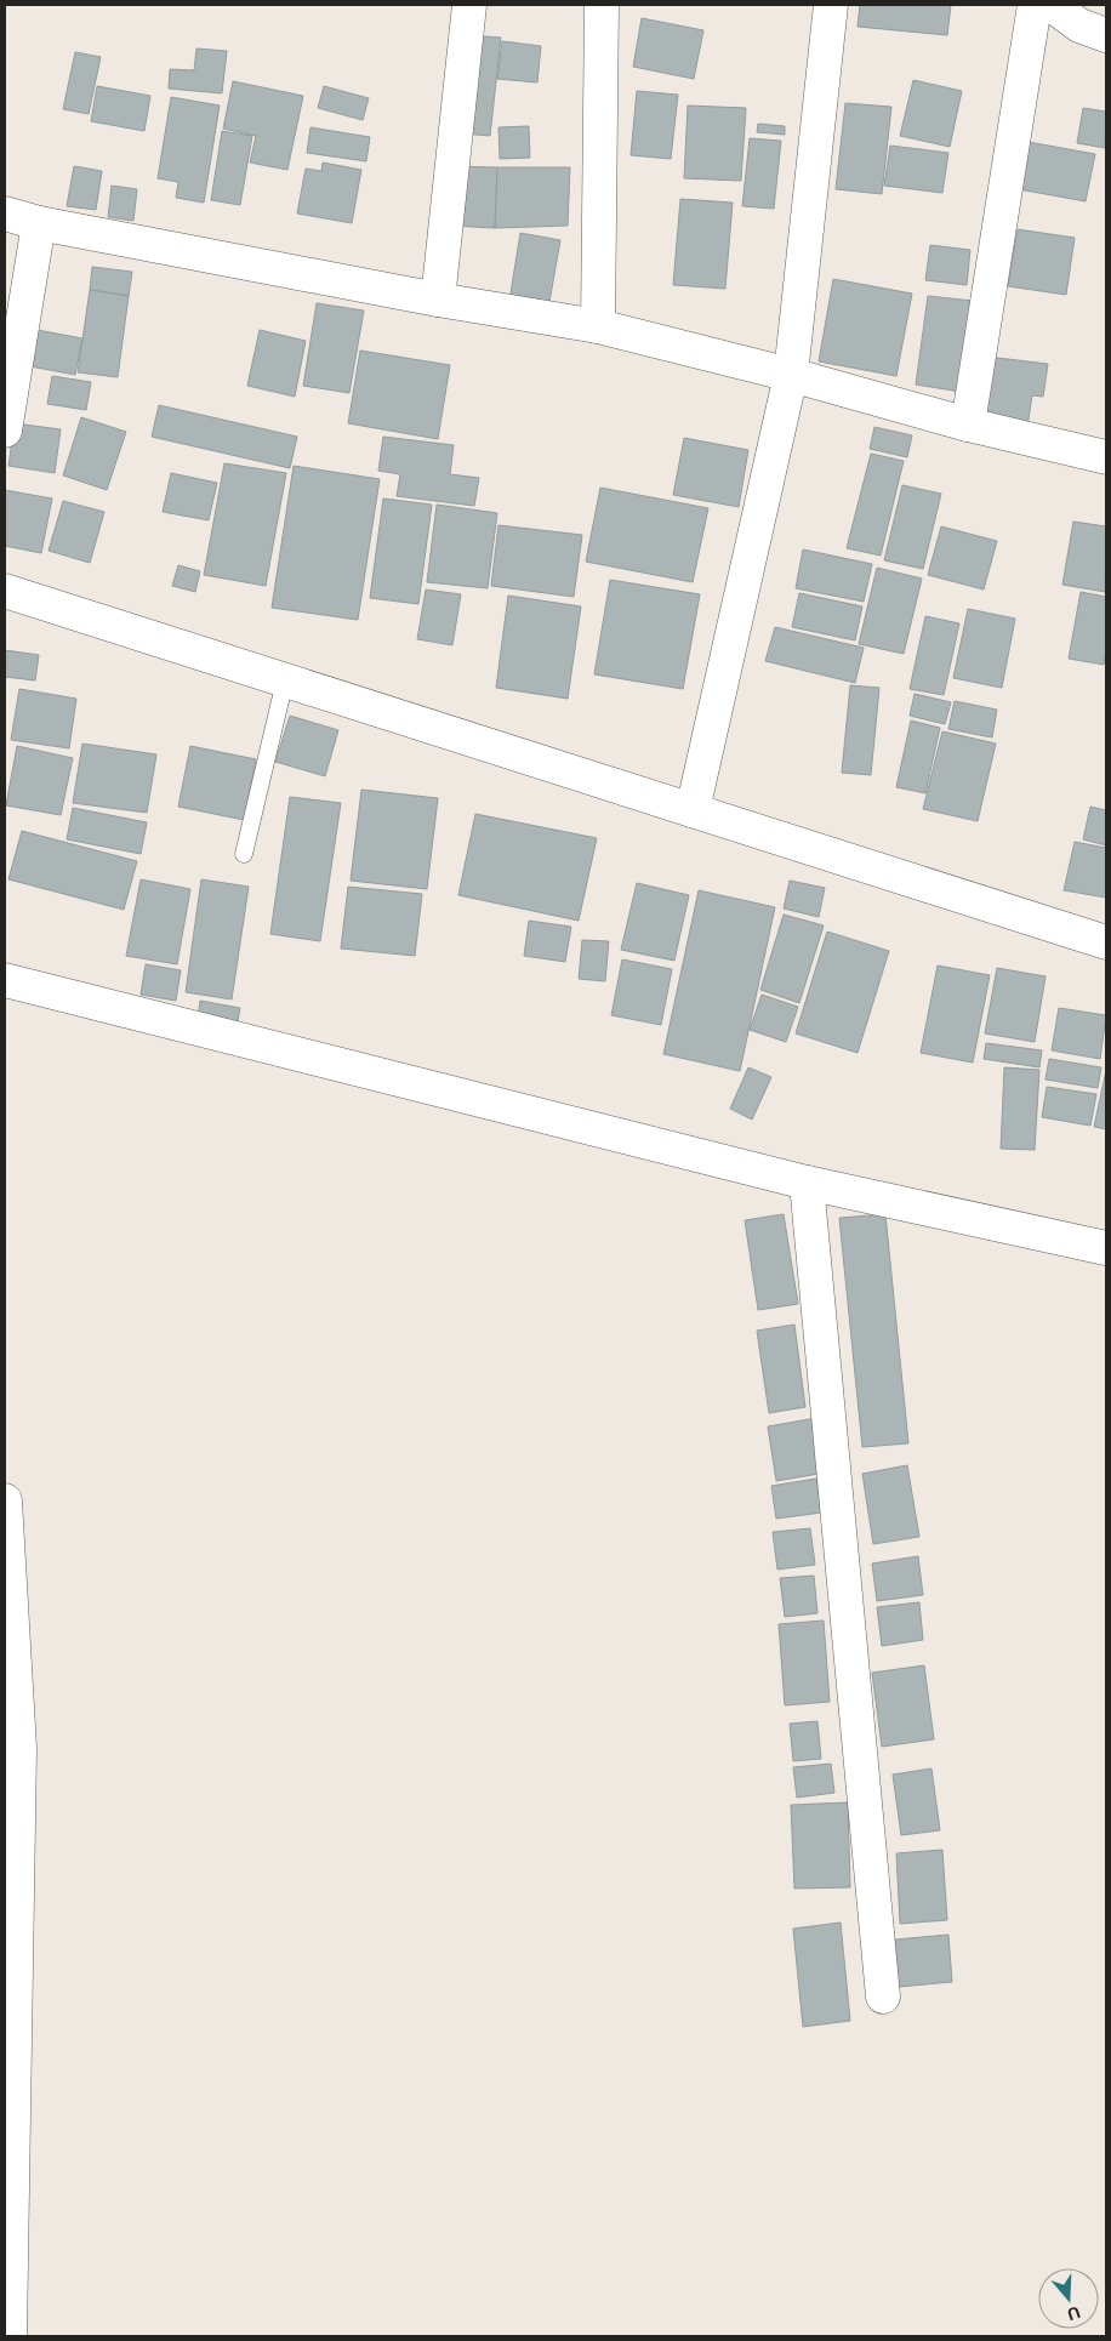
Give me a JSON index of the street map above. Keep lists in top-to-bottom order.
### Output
{
  "north": "bottom"
}
